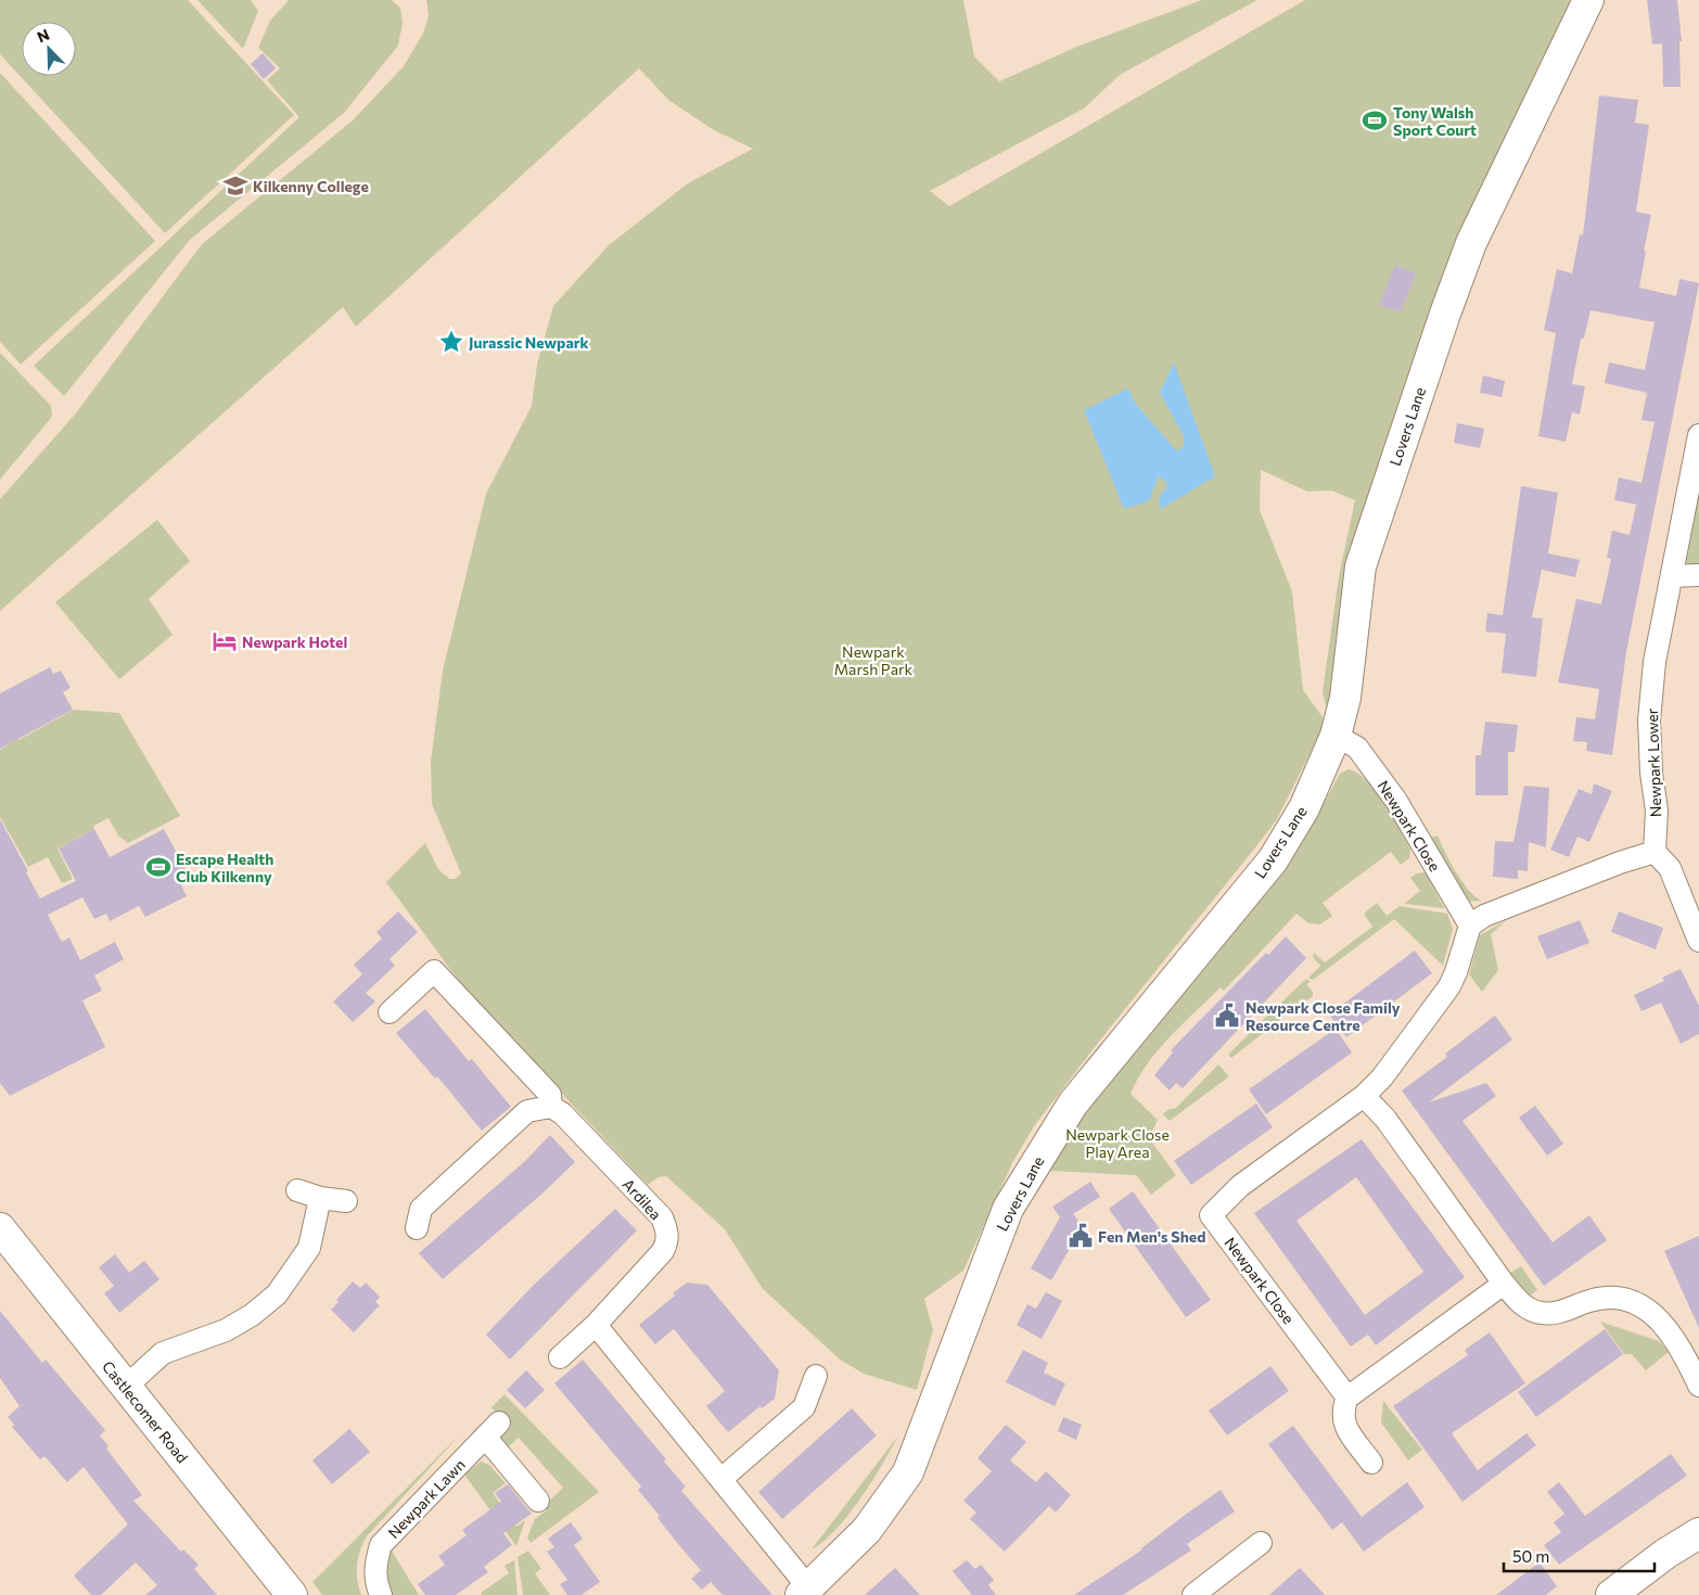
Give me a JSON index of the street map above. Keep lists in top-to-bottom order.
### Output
{
  "streets": {
    "street": [
      "Lovers Lane",
      "Newpark Lower",
      "Newpark Close",
      "Ardilea",
      "Castlecomer Road",
      "Newpark Lawn"
    ]
  },
  "crossings": [
    ["Lovers Lane", "Newpark Close"]
  ],
  "parks": ["Newpark Marsh Park", "Newpark Close Play Area"],
  "places": {
    "sports": ["Tony Walsh Sport Court", "Escape Health Club Kilkenny"],
    "school or university": ["Kilkenny College"],
    "place": ["Jurassic Newpark"],
    "hotel": ["Newpark Hotel"],
    "public building": ["Newpark Close Family Resource Centre", "Fen Men's Shed"]
  },
  "scale_bar": "50 m",
  "north": "top left"
}
